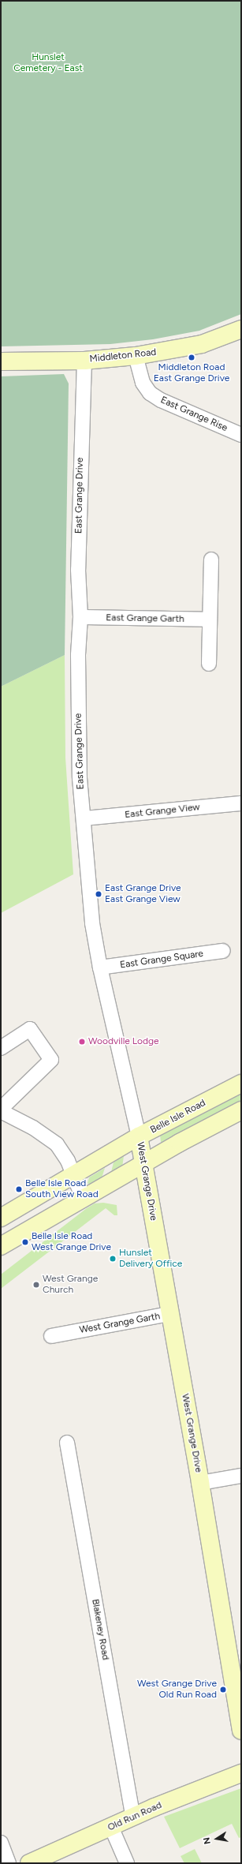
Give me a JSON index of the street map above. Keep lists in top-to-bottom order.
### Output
{
  "streets": {
    "street": [
      "Middleton Road",
      "East Grange Rise",
      "East Grange Drive",
      "East Grange Garth",
      "East Grange View",
      "East Grange Square",
      "Belle Isle Road",
      "West Grange Drive",
      "West Grange Garth",
      "Blakeney Road",
      "Old Run Road"
    ]
  },
  "crossings": [
    ["Middleton Road", "East Grange Rise"],
    ["Middleton Road", "East Grange Drive"],
    ["East Grange Drive", "East Grange Garth"],
    ["East Grange Drive", "East Grange View"],
    ["East Grange Drive", "East Grange Square"],
    ["East Grange Drive", "Belle Isle Road"],
    ["East Grange Drive", "West Grange Drive"],
    ["Belle Isle Road", "West Grange Drive"],
    ["West Grange Drive", "West Grange Garth"],
    ["Blakeney Road", "Old Run Road"]
  ],
  "parks": ["Hunslet Cemetery - East"],
  "places": [
    "Middleton Road East Grange Drive",
    "East Grange Drive East Grange View",
    "Woodville Lodge",
    "Belle Isle Road South View Road",
    "Belle Isle Road West Grange Drive",
    "Hunslet Delivery Office",
    "West Grange Church",
    "West Grange Drive Old Run Road"
  ],
  "north": "left"
}
